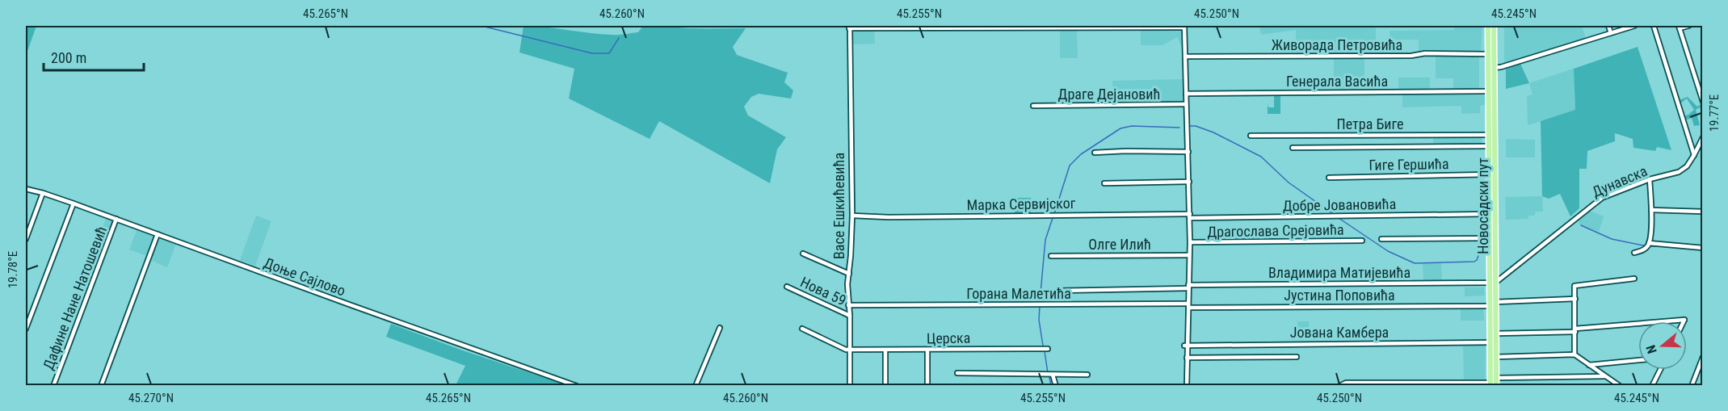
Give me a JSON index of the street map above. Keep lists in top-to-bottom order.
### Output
{
  "streets": {
    "main road": ["Новосадски пут"],
    "street": [
      "Живорада Петровића",
      "Генерала Васића",
      "Драге Дејановић",
      "Петра Биге",
      "Гиге Гершића",
      "Дунавска",
      "Марка Сервијског",
      "Добре Јовановића",
      "Васе Ешкићевића",
      "Драгослава Срејовића",
      "Олге Илић",
      "Владимира Матијевића",
      "Доње Сајлово",
      "Нова 59",
      "Горана Малетића",
      "Јустина Поповића",
      "Дафине Нане Натошевић",
      "Јована Камбера",
      "Церска"
    ]
  },
  "crossings": [
    ["Живорада Петровића", "Новосадски пут"],
    ["Живорада Петровића", "Драгослава Срејовића"],
    ["Генерала Васића", "Новосадски пут"],
    ["Генерала Васића", "Драгослава Срејовића"],
    ["Драге Дејановић", "Драгослава Срејовића"],
    ["Петра Биге", "Новосадски пут"],
    ["Гиге Гершића", "Новосадски пут"],
    ["Дунавска", "Новосадски пут"],
    ["Дунавска", "Владимира Матијевића"],
    ["Марка Сервијског", "Добре Јовановића"],
    ["Марка Сервијског", "Васе Ешкићевића"],
    ["Марка Сервијског", "Драгослава Срејовића"],
    ["Добре Јовановића", "Новосадски пут"],
    ["Добре Јовановића", "Драгослава Срејовића"],
    ["Васе Ешкићевића", "Нова 59"],
    ["Васе Ешкићевића", "Горана Малетића"],
    ["Васе Ешкићевића", "Церска"],
    ["Новосадски пут", "Владимира Матијевића"],
    ["Новосадски пут", "Јустина Поповића"],
    ["Новосадски пут", "Јована Камбера"],
    ["Драгослава Срејовића", "Олге Илић"],
    ["Драгослава Срејовића", "Владимира Матијевића"],
    ["Драгослава Срејовића", "Горана Малетића"],
    ["Драгослава Срејовића", "Јустина Поповића"],
    ["Драгослава Срејовића", "Јована Камбера"],
    ["Доње Сајлово", "Дафине Нане Натошевић"],
    ["Горана Малетића", "Јустина Поповића"]
  ],
  "scale_bar": "200 m",
  "north": "left",
  "coordinates": [
    "45.265°N",
    "45.260°N",
    "45.255°N",
    "45.250°N",
    "45.245°N",
    "19.77°E",
    "19.78°E",
    "45.270°N"
  ]
}
